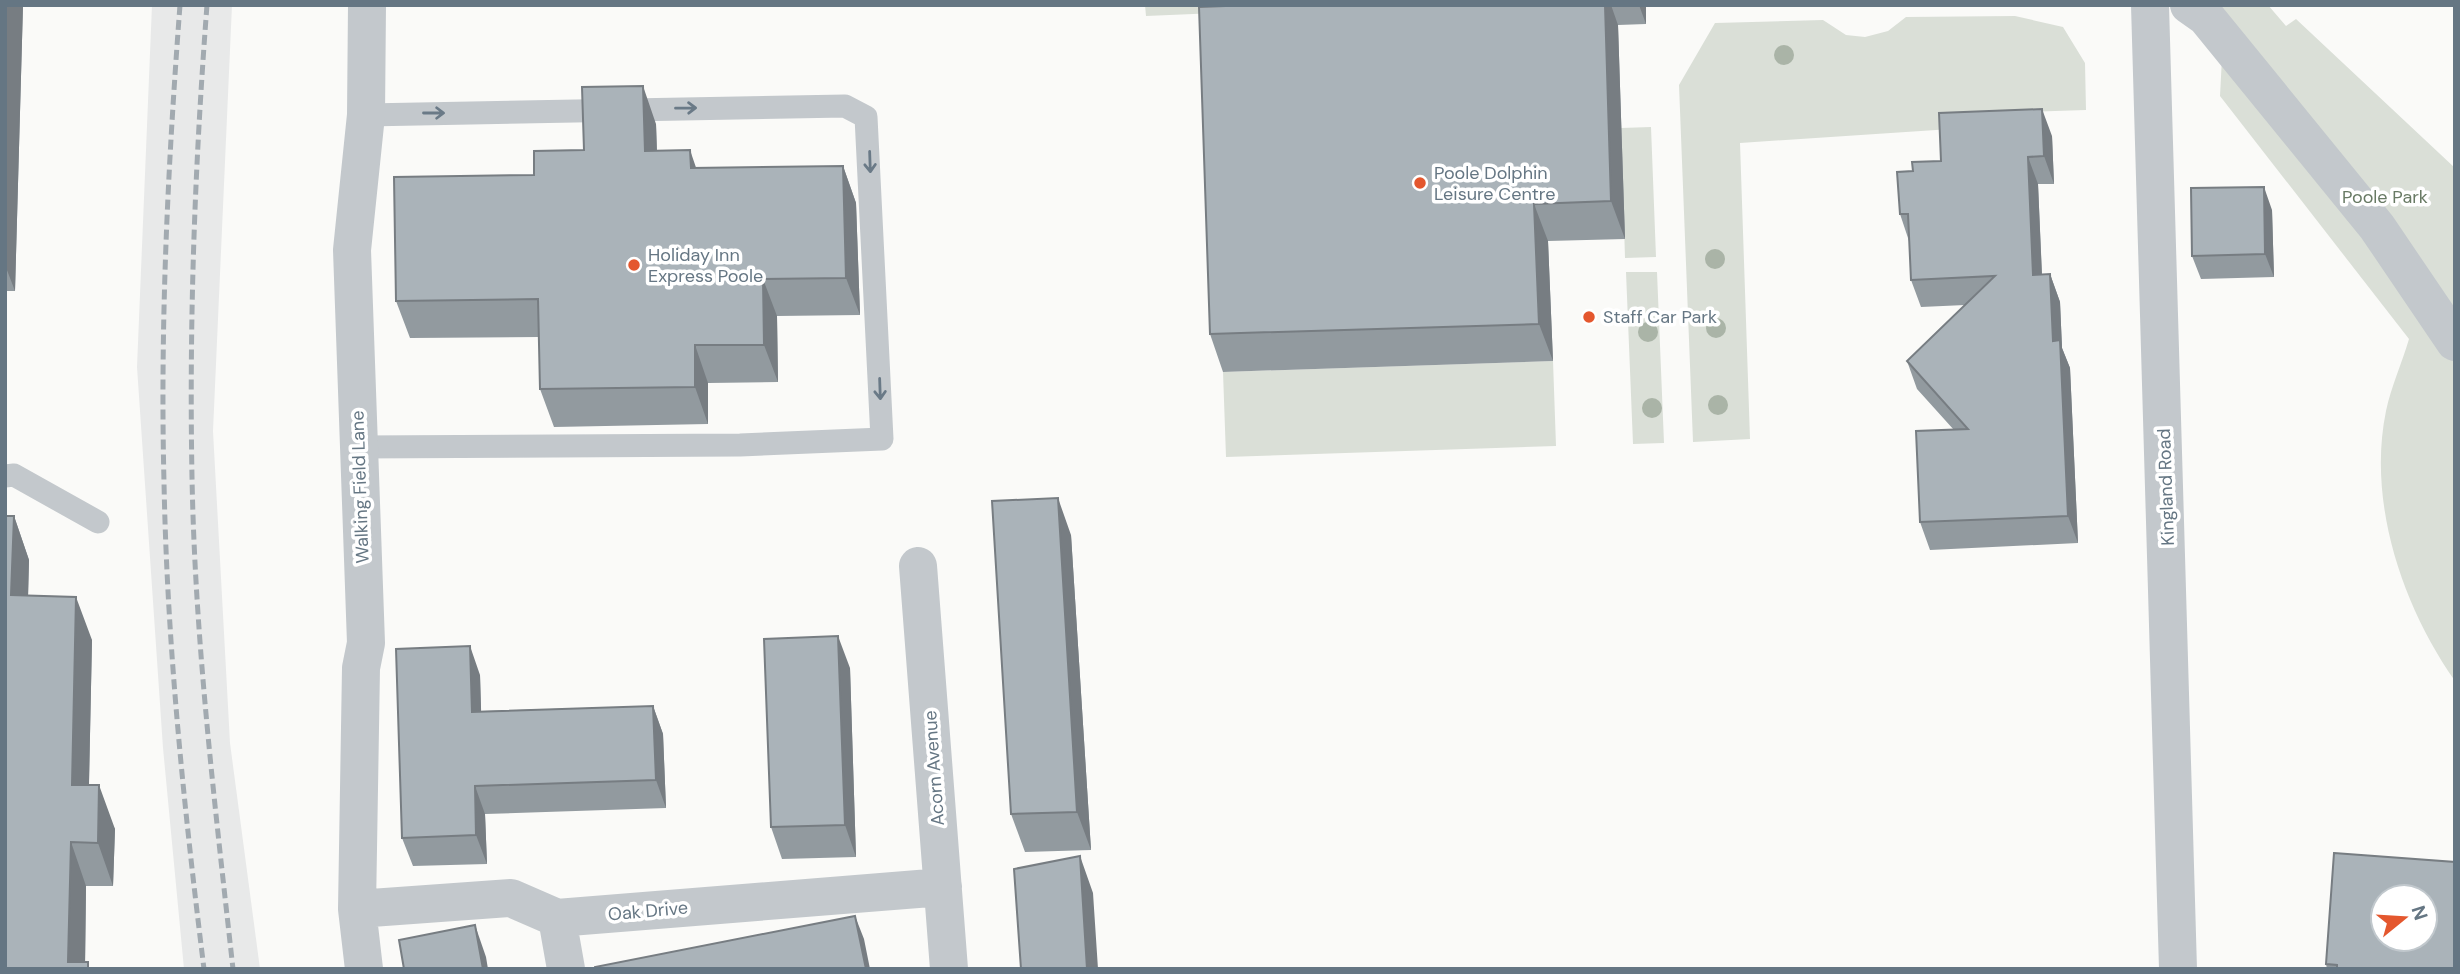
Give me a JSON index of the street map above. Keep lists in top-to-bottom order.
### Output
{
  "streets": {
    "street": [
      "Walking Field Lane",
      "Kingland Road",
      "Acorn Avenue",
      "Oak Drive"
    ]
  },
  "crossings": [
    ["Walking Field Lane", "Oak Drive"],
    ["Acorn Avenue", "Oak Drive"]
  ],
  "parks": ["Poole Park"],
  "places": ["Poole Dolphin Leisure Centre", "Holiday Inn Express Poole", "Staff Car Park"],
  "north": "right"
}
